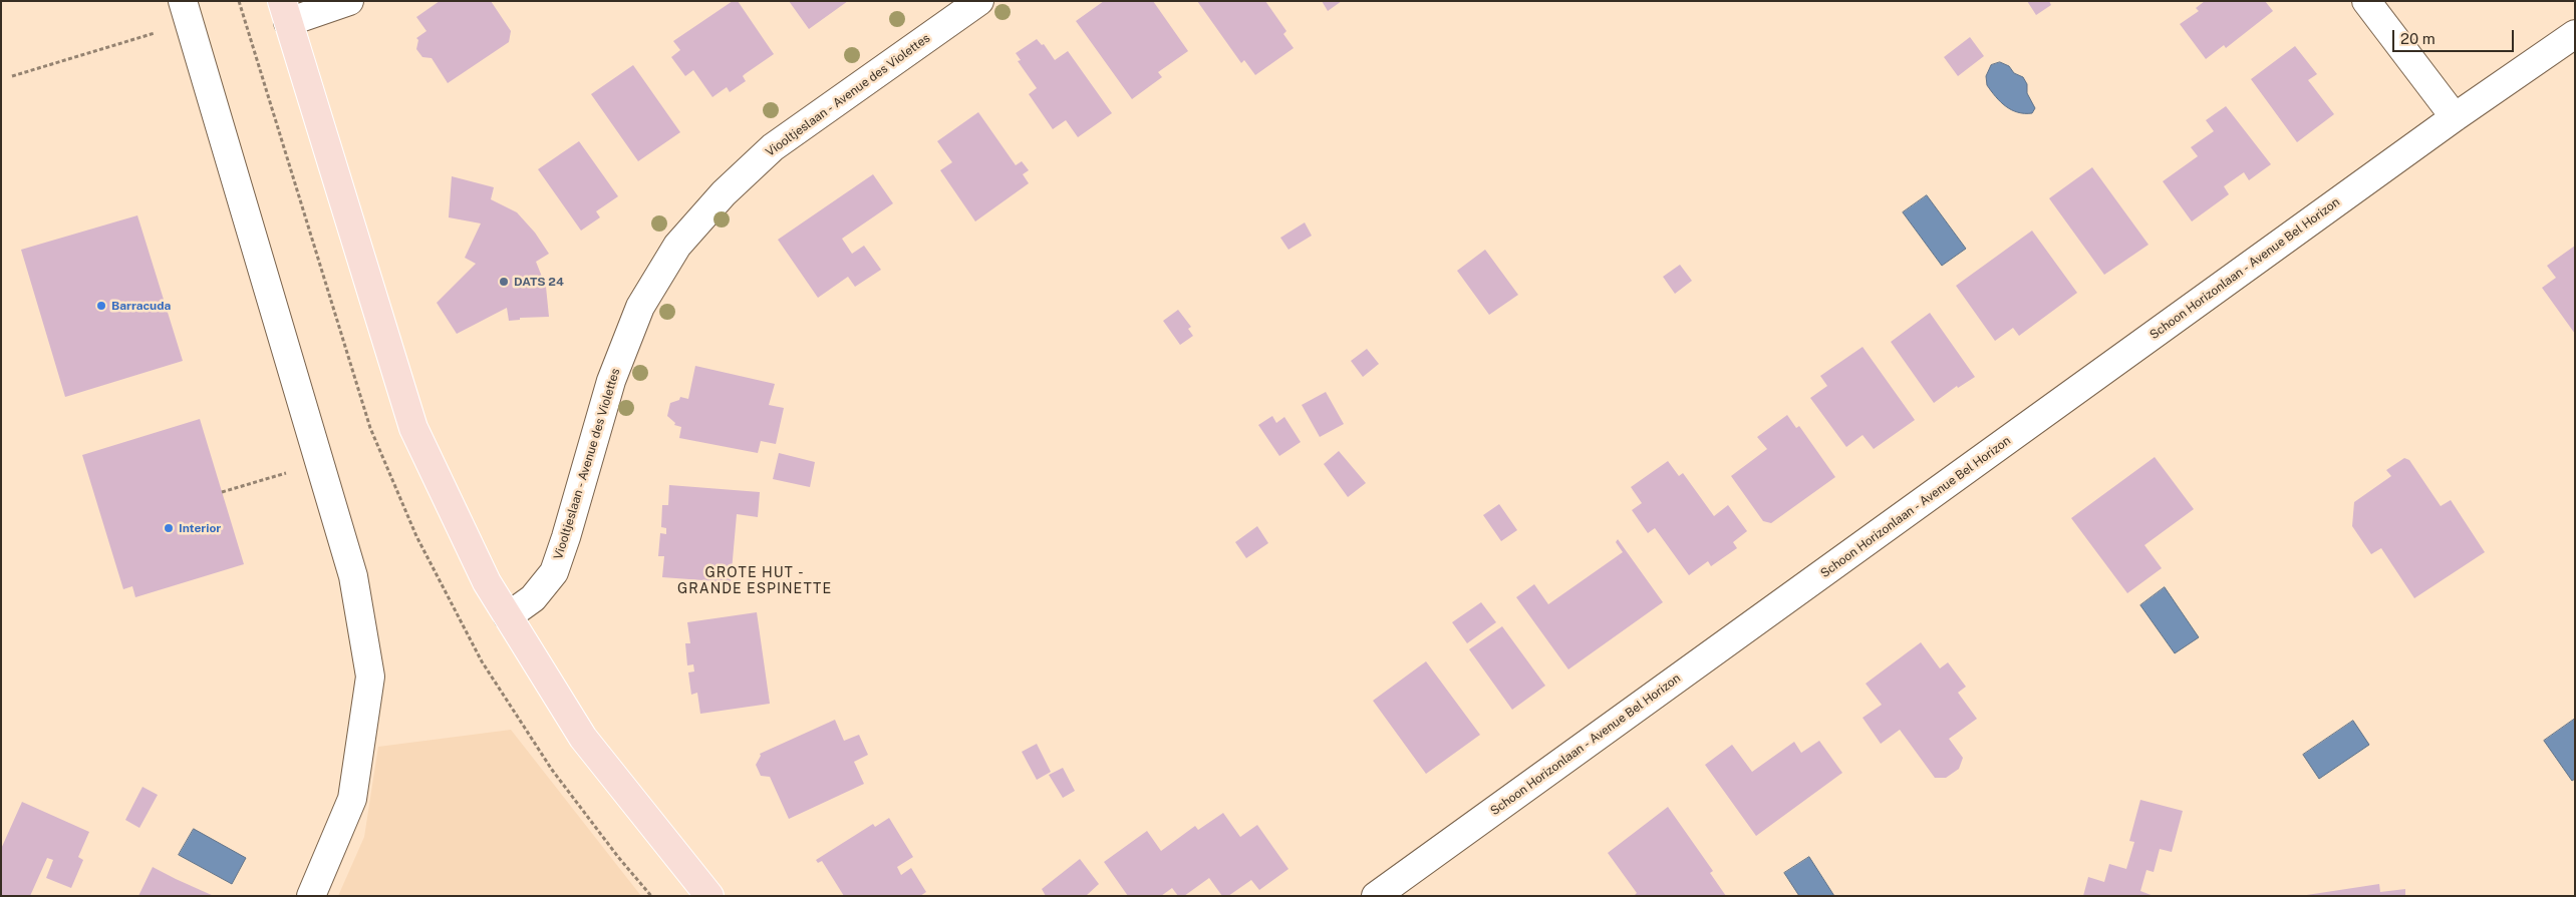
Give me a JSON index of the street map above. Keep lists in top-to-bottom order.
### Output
{
  "streets": {
    "street": ["Viooltjeslaan - Avenue des Violettes", "Schoon Horizonlaan - Avenue Bel Horizon"]
  },
  "districts": ["GROTE HUT - GRANDE ESPINETTE"],
  "places": ["DATS 24", "Barracuda", "Interior"],
  "scale_bar": "20 m"
}
